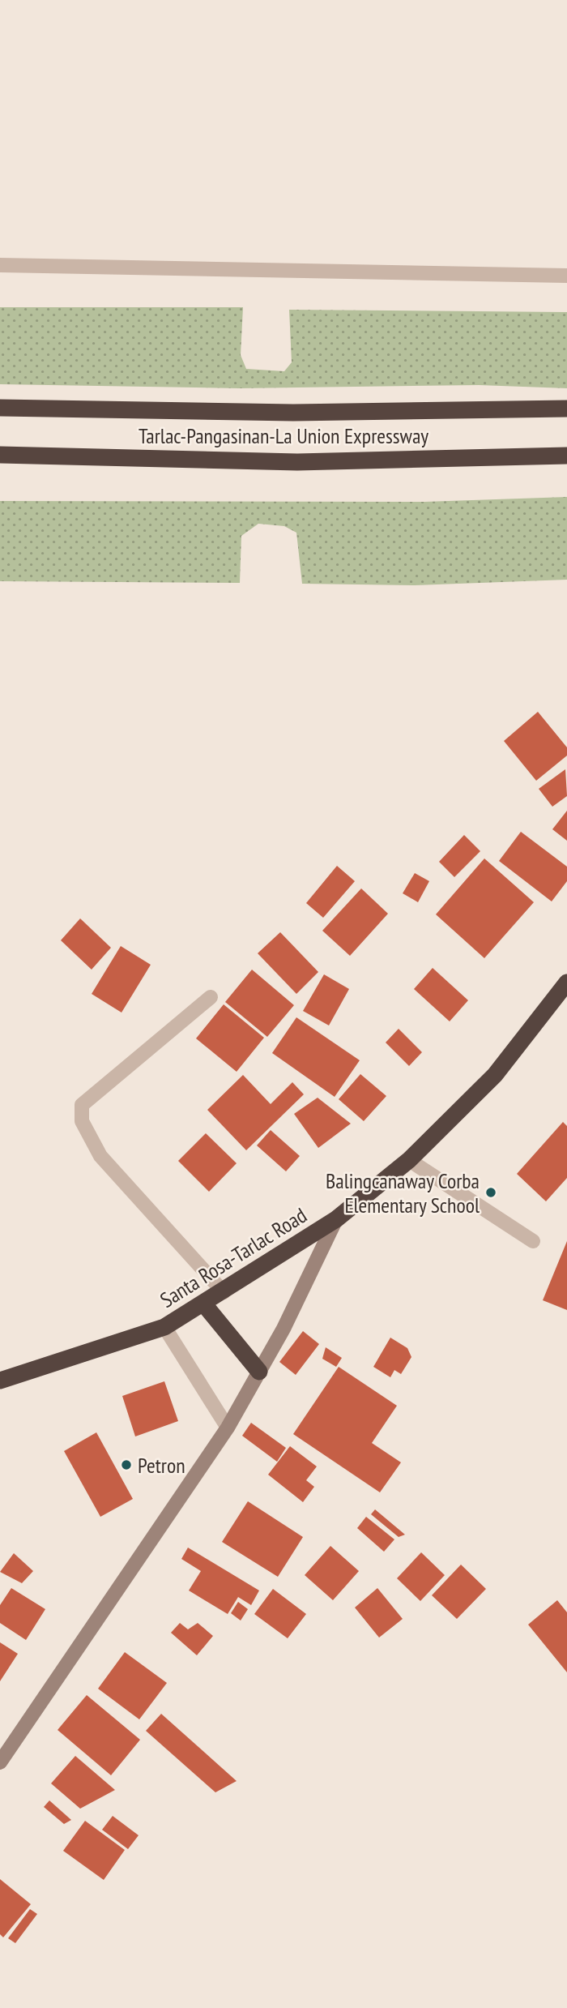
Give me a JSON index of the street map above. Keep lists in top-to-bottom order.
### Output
{
  "streets": {
    "highway": ["Tarlac-Pangasinan-La Union Expressway", "Santa Rosa-Tarlac Road"]
  },
  "places": ["Balingcanaway Corba Elementary School", "Petron"]
}
